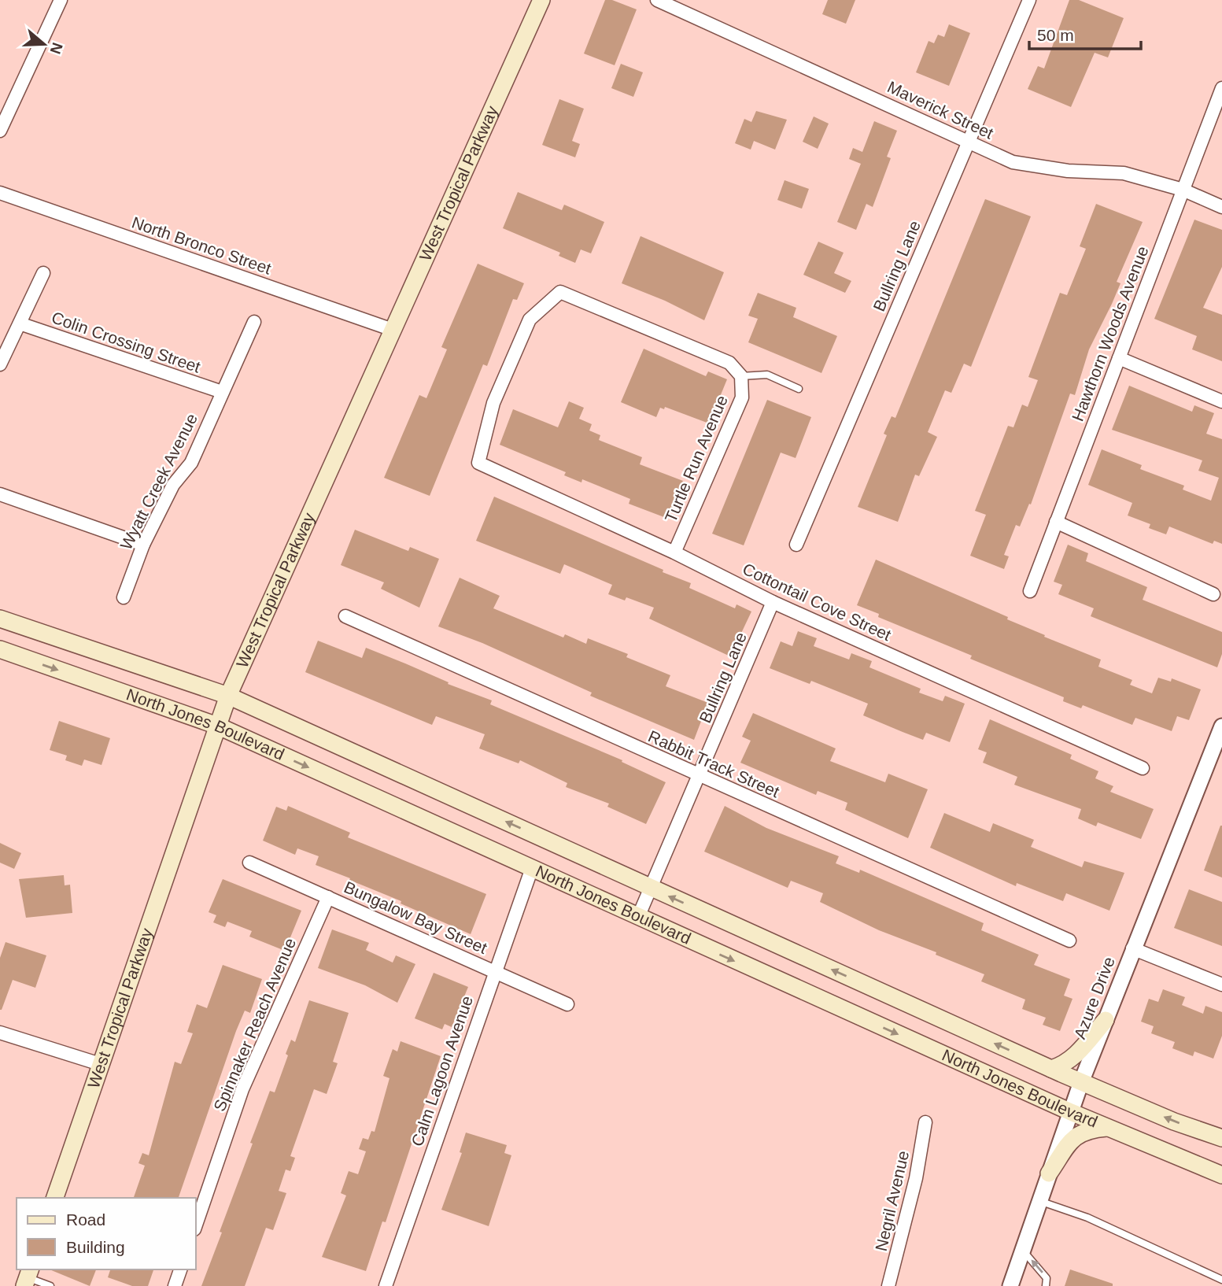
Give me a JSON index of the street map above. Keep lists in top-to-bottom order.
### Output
{
  "streets": {
    "main road": ["West Tropical Parkway", "North Jones Boulevard"],
    "street": [
      "Maverick Street",
      "North Bronco Street",
      "Bullring Lane",
      "Hawthorn Woods Avenue",
      "Colin Crossing Street",
      "Turtle Run Avenue",
      "Wyatt Creek Avenue",
      "Cottontail Cove Street",
      "Rabbit Track Street",
      "Bungalow Bay Street",
      "Azure Drive",
      "Spinnaker Reach Avenue",
      "Calm Lagoon Avenue",
      "Negril Avenue"
    ]
  },
  "crossings": [
    ["Maverick Street", "Bullring Lane"],
    ["Maverick Street", "Hawthorn Woods Avenue"],
    ["West Tropical Parkway", "North Bronco Street"],
    ["West Tropical Parkway", "North Jones Boulevard"],
    ["Bullring Lane", "Cottontail Cove Street"],
    ["Bullring Lane", "North Jones Boulevard"],
    ["Bullring Lane", "Rabbit Track Street"],
    ["Colin Crossing Street", "Wyatt Creek Avenue"],
    ["Turtle Run Avenue", "Cottontail Cove Street"],
    ["North Jones Boulevard", "Azure Drive"],
    ["North Jones Boulevard", "Calm Lagoon Avenue"],
    ["Bungalow Bay Street", "Spinnaker Reach Avenue"],
    ["Bungalow Bay Street", "Calm Lagoon Avenue"]
  ],
  "legend": ["Road", "Building"],
  "scale_bar": "50 m",
  "north": "right"
}
